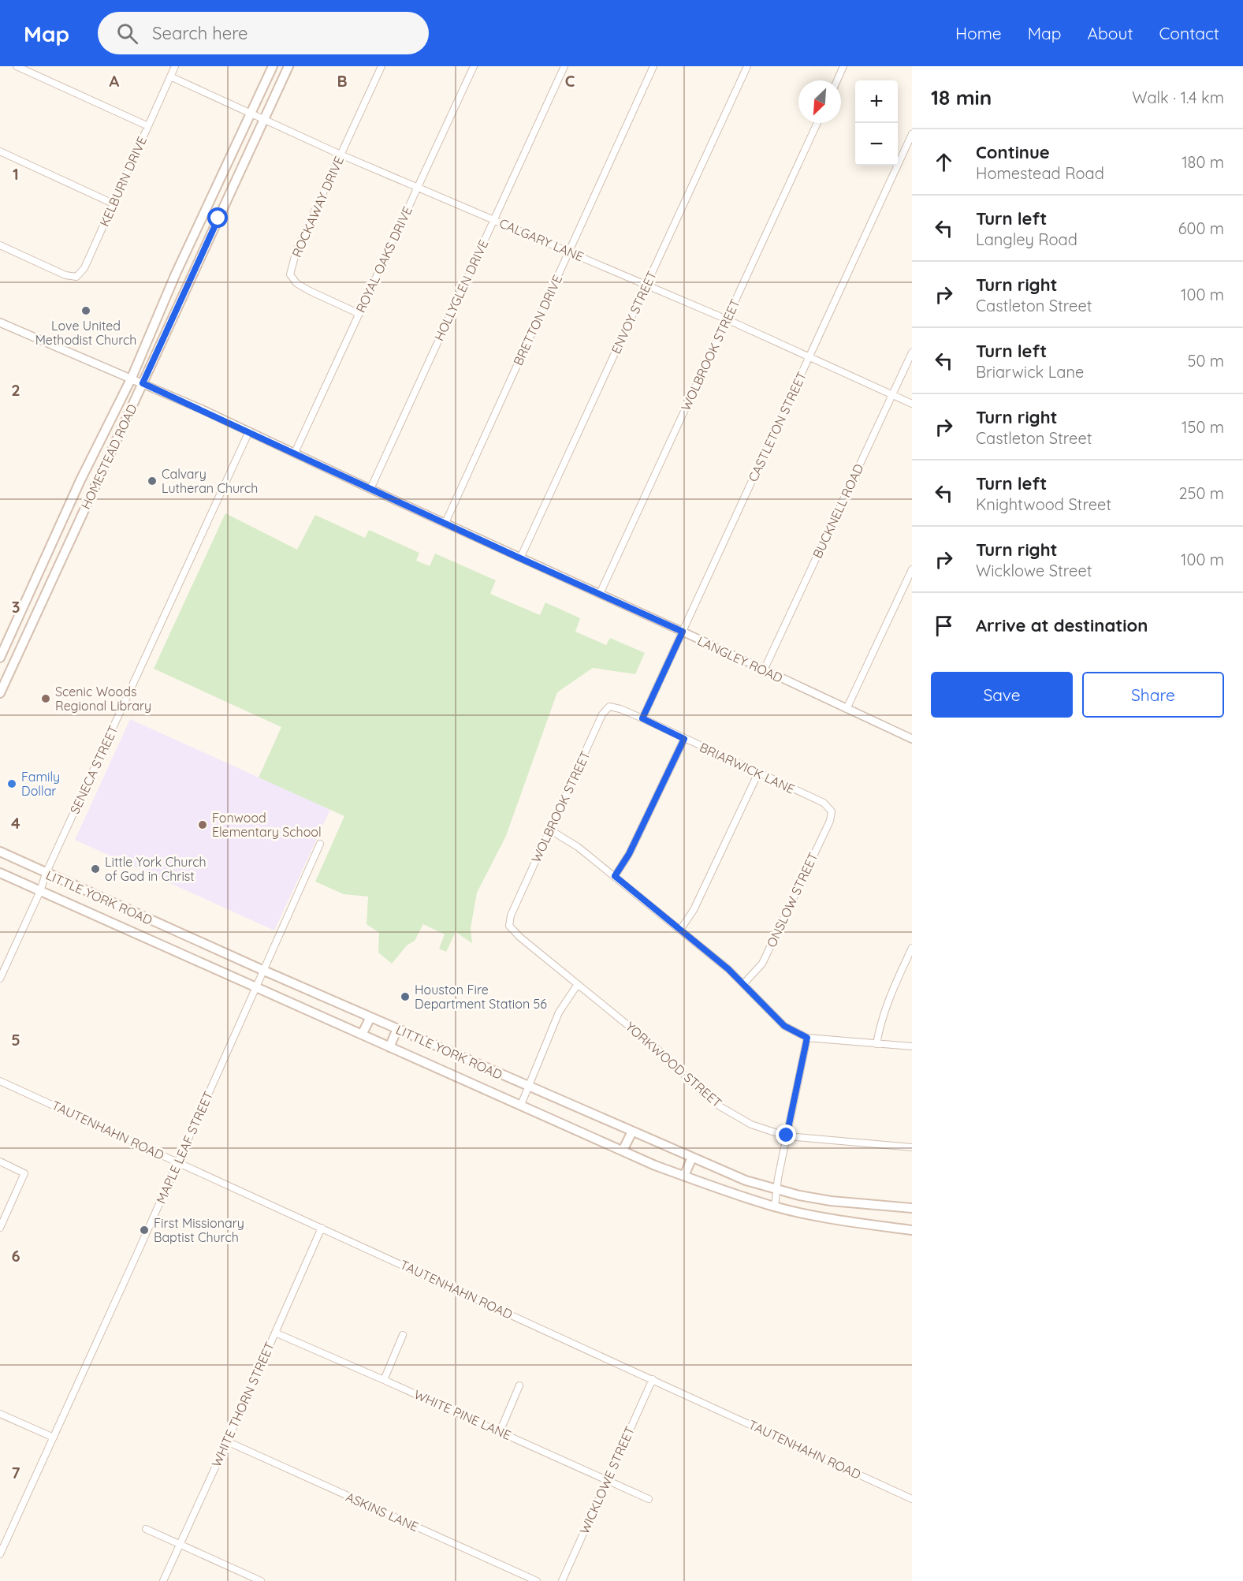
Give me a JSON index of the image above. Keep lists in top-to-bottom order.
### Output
{
  "streets": {
    "main road": ["HOMESTEAD ROAD", "LITTLE YORK ROAD"],
    "street": [
      "KELBURN DRIVE",
      "ROCKAWAY DRIVE",
      "CALGARY LANE",
      "ROYAL OAKS DRIVE",
      "HOLLYGLEN DRIVE",
      "ENVOY STREET",
      "BRETTON DRIVE",
      "WOLBROOK STREET",
      "CASTLETON STREET",
      "BUCKNELL ROAD",
      "LANGLEY ROAD",
      "BRIARWICK LANE",
      "SENECA STREET",
      "ONSLOW STREET",
      "YORKWOOD STREET",
      "TAUTENHAHN ROAD",
      "MAPLE LEAF STREET",
      "WHITE THORN STREET",
      "WHITE PINE LANE",
      "WICKLOWE STREET",
      "ASKINS LANE"
    ]
  },
  "crossings": [
    ["KELBURN DRIVE", "CALGARY LANE"],
    ["ROCKAWAY DRIVE", "CALGARY LANE"],
    ["ROCKAWAY DRIVE", "ROYAL OAKS DRIVE"],
    ["CALGARY LANE", "ROYAL OAKS DRIVE"],
    ["CALGARY LANE", "HOLLYGLEN DRIVE"],
    ["CALGARY LANE", "ENVOY STREET"],
    ["CALGARY LANE", "BRETTON DRIVE"],
    ["CALGARY LANE", "WOLBROOK STREET"],
    ["CALGARY LANE", "CASTLETON STREET"],
    ["CALGARY LANE", "HOMESTEAD ROAD"],
    ["CALGARY LANE", "BUCKNELL ROAD"],
    ["ROYAL OAKS DRIVE", "LANGLEY ROAD"],
    ["HOLLYGLEN DRIVE", "LANGLEY ROAD"],
    ["ENVOY STREET", "LANGLEY ROAD"],
    ["BRETTON DRIVE", "LANGLEY ROAD"],
    ["WOLBROOK STREET", "LANGLEY ROAD"],
    ["WOLBROOK STREET", "BRIARWICK LANE"],
    ["WOLBROOK STREET", "YORKWOOD STREET"],
    ["CASTLETON STREET", "LANGLEY ROAD"],
    ["CASTLETON STREET", "BRIARWICK LANE"],
    ["HOMESTEAD ROAD", "LANGLEY ROAD"],
    ["BUCKNELL ROAD", "LANGLEY ROAD"],
    ["LANGLEY ROAD", "SENECA STREET"],
    ["BRIARWICK LANE", "ONSLOW STREET"],
    ["SENECA STREET", "LITTLE YORK ROAD"],
    ["LITTLE YORK ROAD", "MAPLE LEAF STREET"],
    ["TAUTENHAHN ROAD", "MAPLE LEAF STREET"],
    ["TAUTENHAHN ROAD", "WHITE THORN STREET"],
    ["TAUTENHAHN ROAD", "WICKLOWE STREET"],
    ["WHITE THORN STREET", "WHITE PINE LANE"],
    ["WHITE THORN STREET", "ASKINS LANE"],
    ["WHITE PINE LANE", "WICKLOWE STREET"]
  ],
  "places": [
    "Love United Methodist Church",
    "Calvary Lutheran Church",
    "Scenic Woods Regional Library",
    "Family Dollar",
    "Fonwood Elementary School",
    "Little York Church of God in Christ",
    "Houston Fire Department Station 56",
    "First Missionary Baptist Church"
  ],
  "north": "bottom left",
  "page": {
    "header": "Map",
    "search": "Search here",
    "nav": [
      "Home",
      "Map",
      "About",
      "Contact"
    ],
    "heading": ["18 min", "Walk · 1.4 km"],
    "map_buttons": ["+", "−"],
    "list": [
      ["Continue", "Homestead Road", "180 m"],
      ["Turn left", "Langley Road", "600 m"],
      ["Turn right", "Castleton Street", "100 m"],
      ["Turn left", "Briarwick Lane", "50 m"],
      ["Turn right", "Castleton Street", "150 m"],
      ["Turn left", "Knightwood Street", "250 m"],
      ["Turn right", "Wicklowe Street", "100 m"],
      "Arrive at destination"
    ],
    "buttons": ["Save", "Share"]
  },
  "grid": {
    "columns": ["A", "B", "C"],
    "rows": [
      "1",
      "2",
      "3",
      "4",
      "5",
      "6",
      "7"
    ]
  }
}
